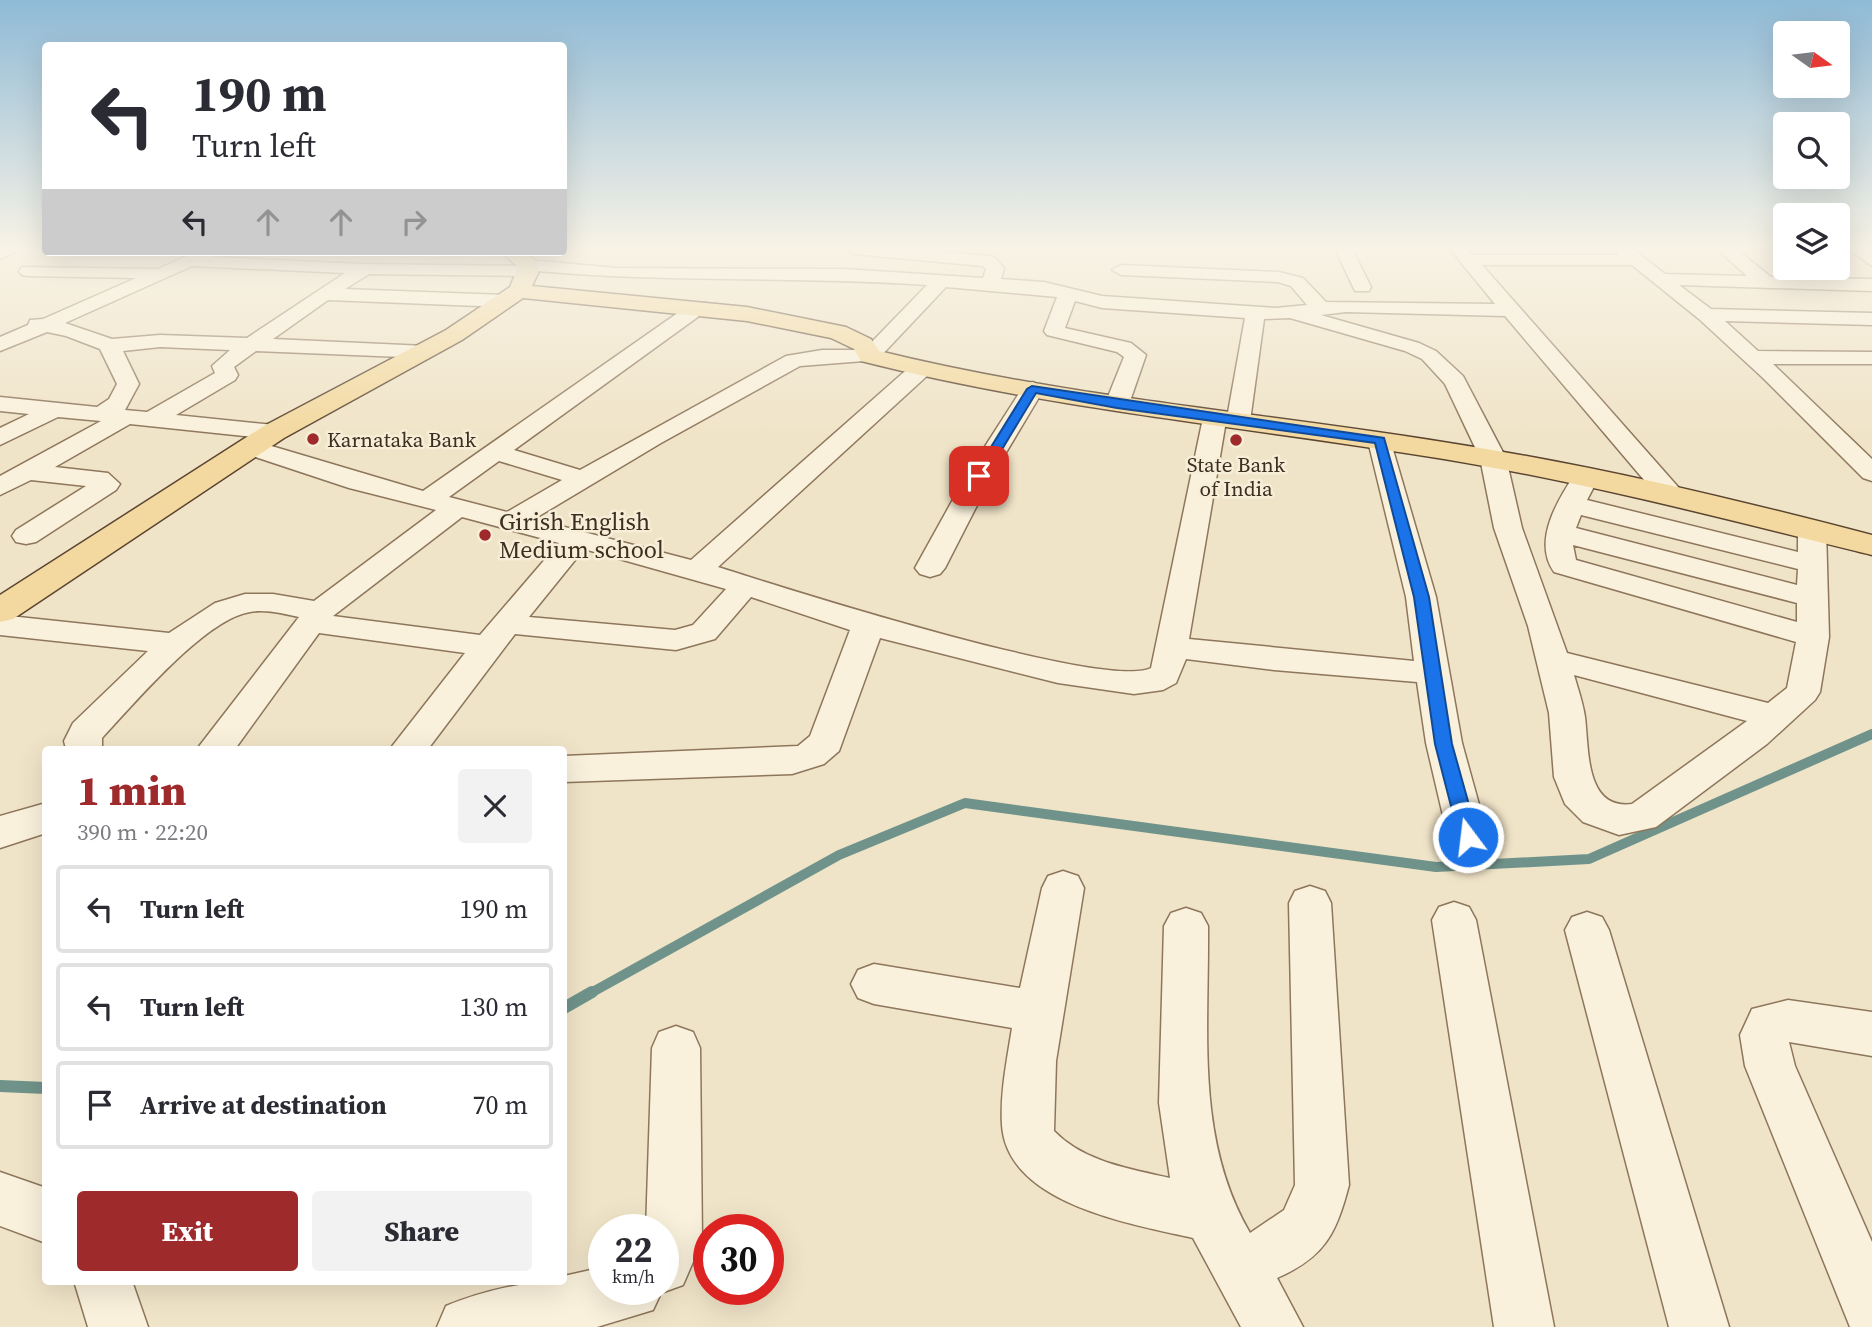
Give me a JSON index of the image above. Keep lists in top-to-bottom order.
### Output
{
  "places": ["Karnataka Bank", "State Bank of India", "Girish English Medium school"],
  "north": "right",
  "page": {
    "turn": ["190 m", "Turn left"],
    "heading": ["1 min", "390 m · 22:20"],
    "list": [
      {
        "name": "Turn left",
        "value": "190 m"
      },
      {
        "name": "Turn left",
        "value": "130 m"
      },
      {
        "name": "Arrive at destination",
        "value": "70 m"
      }
    ],
    "buttons": ["Exit", "Share"],
    "speed": "22 km/h",
    "limit": "30"
  }
}
